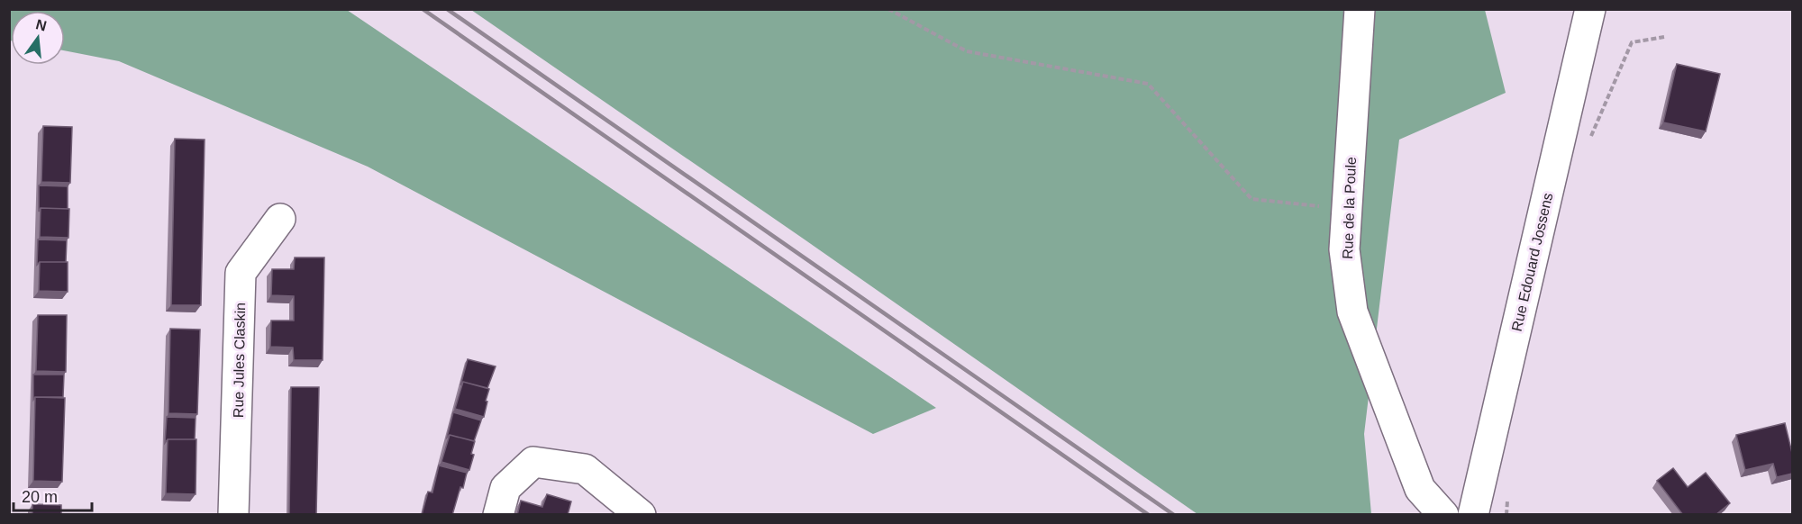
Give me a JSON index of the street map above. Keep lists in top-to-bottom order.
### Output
{
  "streets": {
    "street": ["Rue de la Poule", "Rue Edouard Jossens", "Rue Jules Claskin"]
  },
  "scale_bar": "20 m",
  "north": "top"
}
